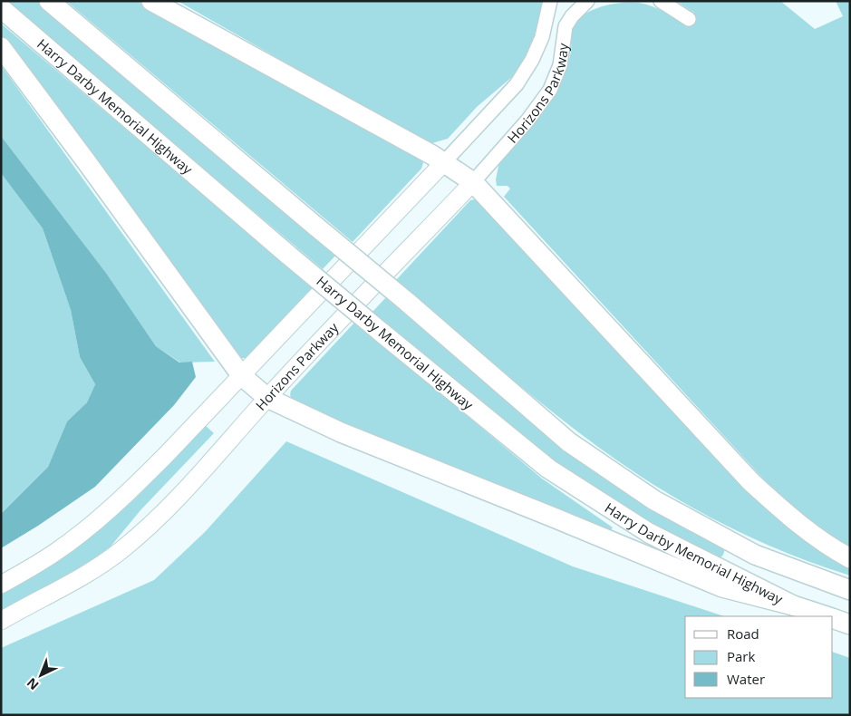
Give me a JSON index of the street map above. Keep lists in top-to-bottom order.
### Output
{
  "streets": {
    "highway": ["Harry Darby Memorial Highway"],
    "main road": ["Horizons Parkway"]
  },
  "legend": ["Road", "Park", "Water"],
  "north": "bottom left"
}
